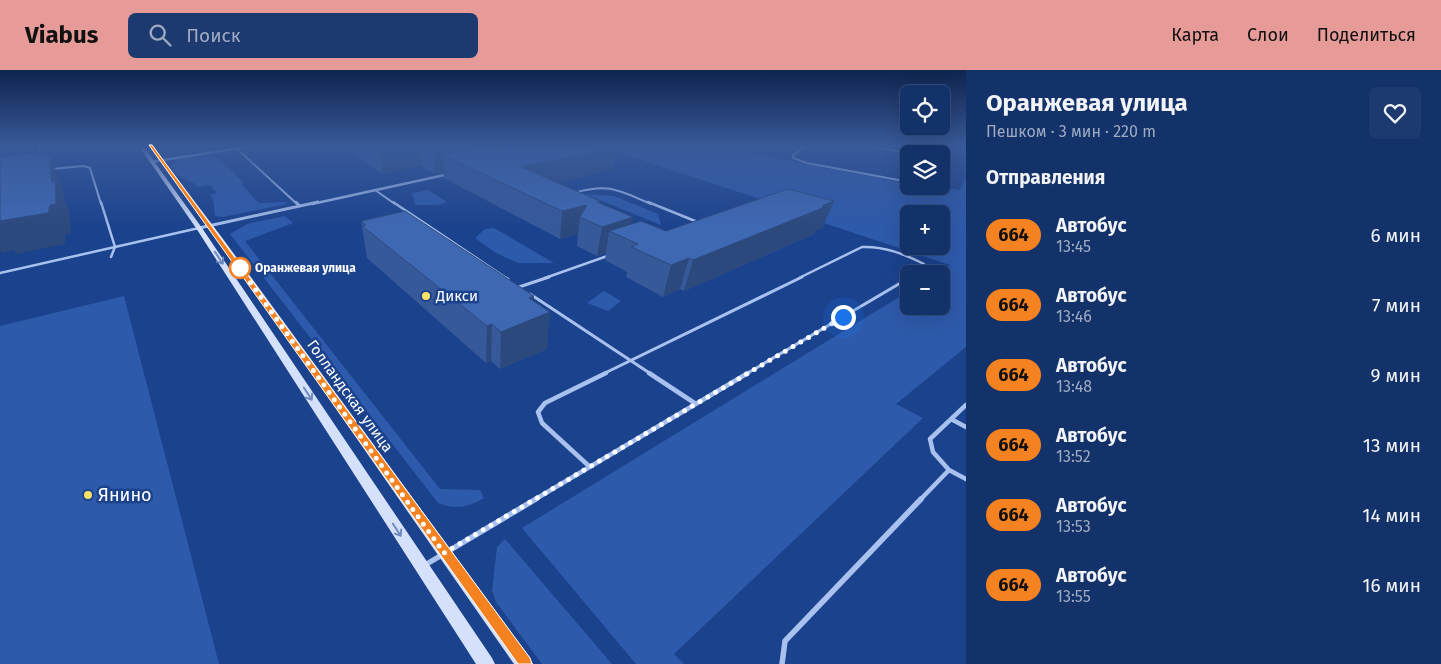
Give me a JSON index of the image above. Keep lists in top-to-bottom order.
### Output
{
  "streets": {
    "street": ["Голландская улица"]
  },
  "places": ["Оранжевая улица", "Дикси", "Янино"],
  "lines": ["bus line 664"],
  "page": {
    "header": "Viabus",
    "search": "Поиск",
    "nav": ["Карта", "Слои", "Поделиться"],
    "heading": [
      ["Оранжевая улица", "Пешком · 3 мин · 220 m"],
      "Отправления"
    ],
    "map_buttons": ["+", "−"],
    "list": [
      {
        "mark": "664",
        "name": "Автобус",
        "note": "13:45",
        "value": "6 мин"
      },
      {
        "mark": "664",
        "name": "Автобус",
        "note": "13:46",
        "value": "7 мин"
      },
      {
        "mark": "664",
        "name": "Автобус",
        "note": "13:48",
        "value": "9 мин"
      },
      {
        "mark": "664",
        "name": "Автобус",
        "note": "13:52",
        "value": "13 мин"
      },
      {
        "mark": "664",
        "name": "Автобус",
        "note": "13:53",
        "value": "14 мин"
      },
      {
        "mark": "664",
        "name": "Автобус",
        "note": "13:55",
        "value": "16 мин"
      }
    ]
  }
}
